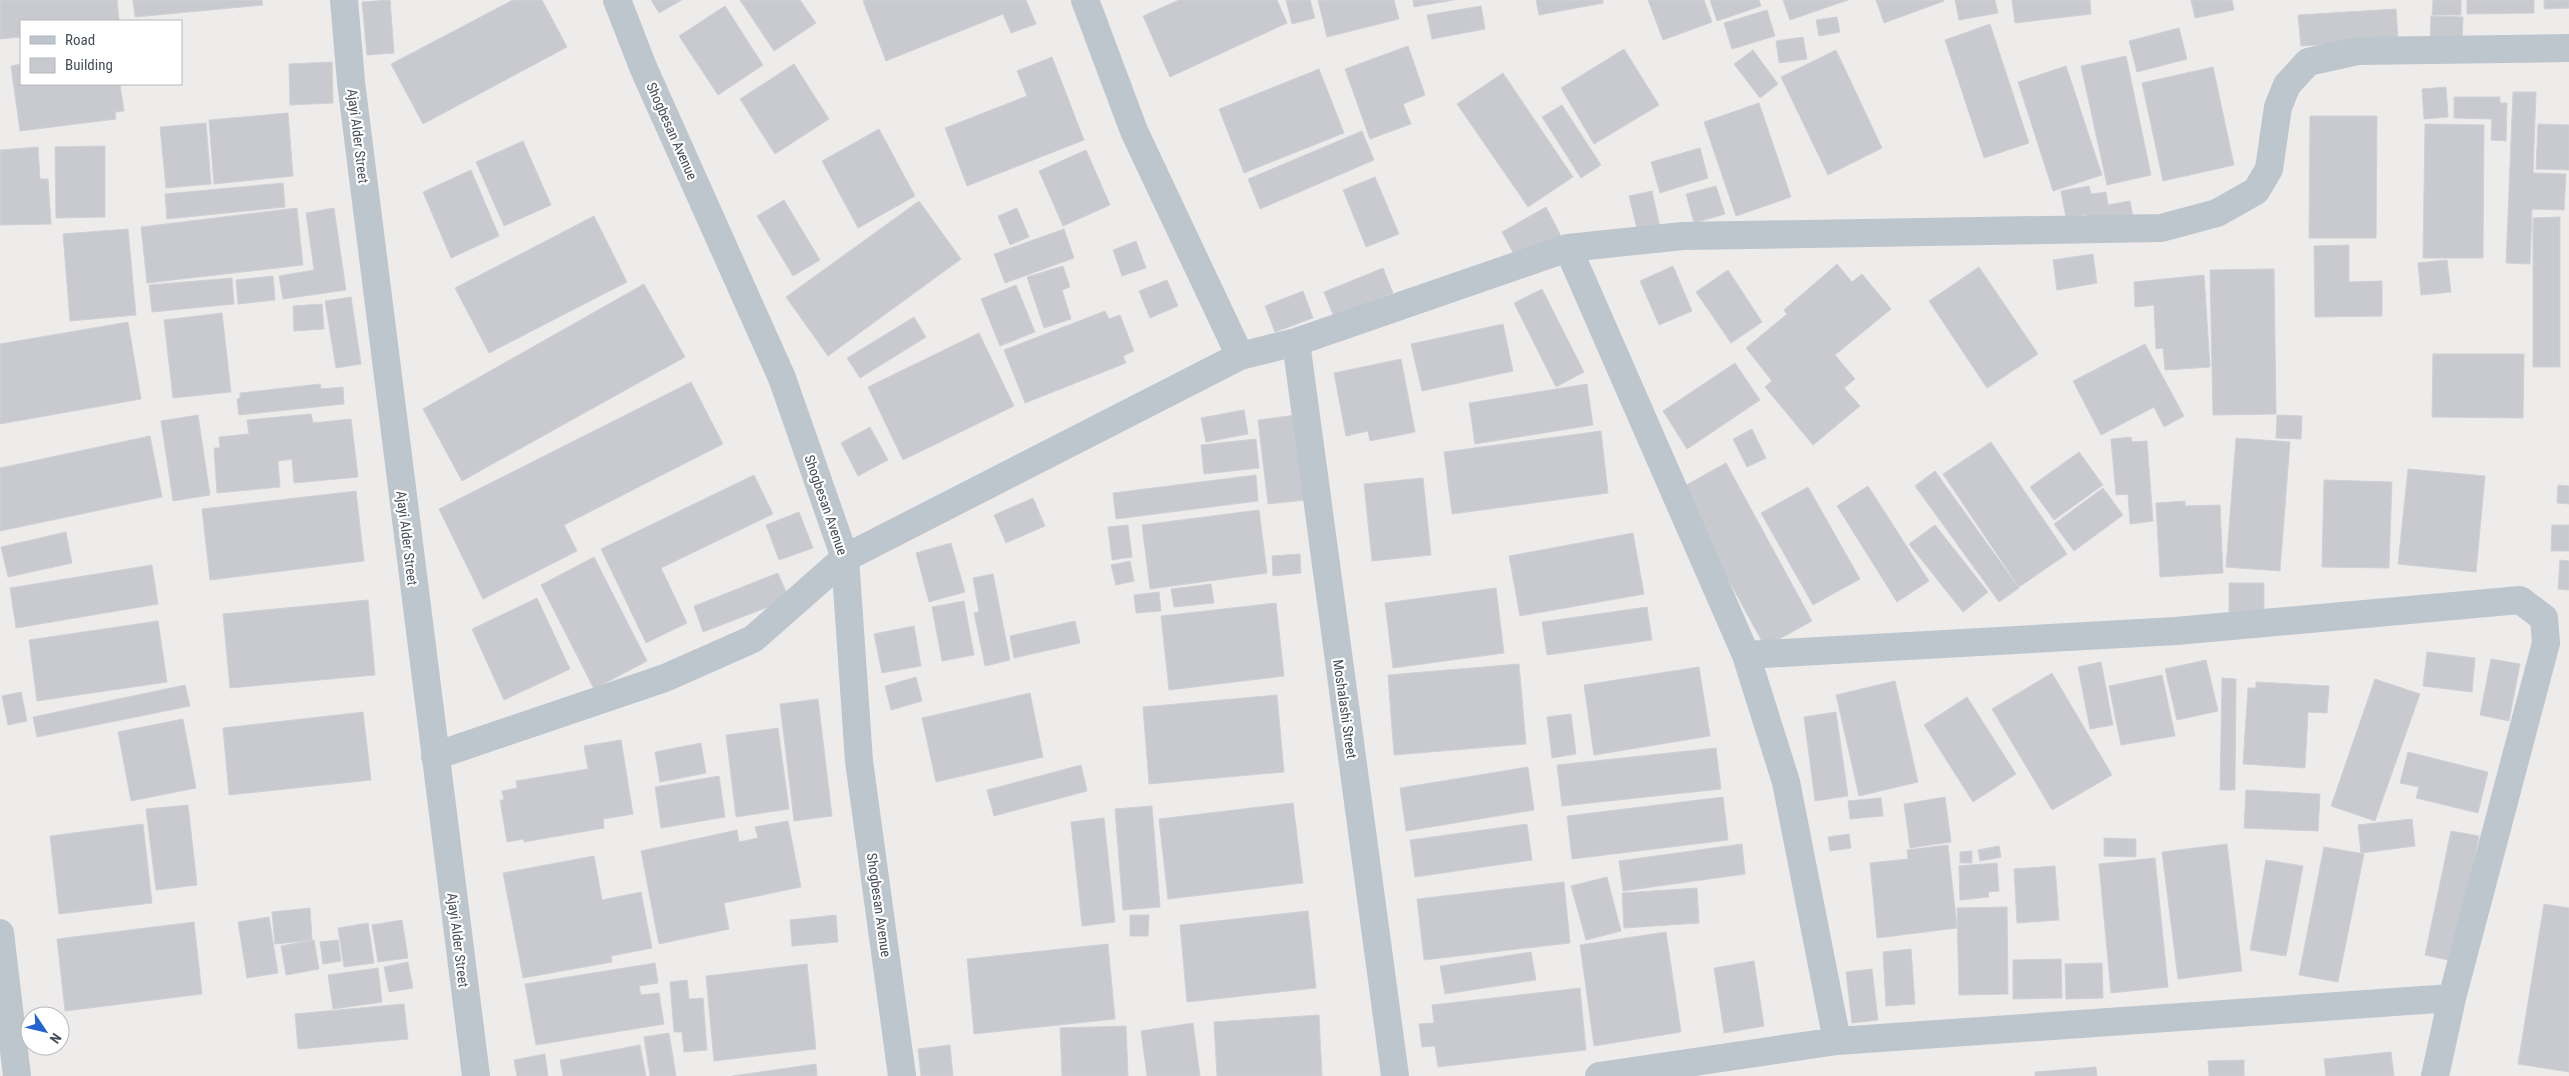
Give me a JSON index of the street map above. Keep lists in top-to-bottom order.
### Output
{
  "streets": {
    "street": ["Shogbesan Avenue", "Ajayi Alder Street", "Moshalashi Street"]
  },
  "legend": ["Road", "Building"],
  "north": "bottom right"
}
